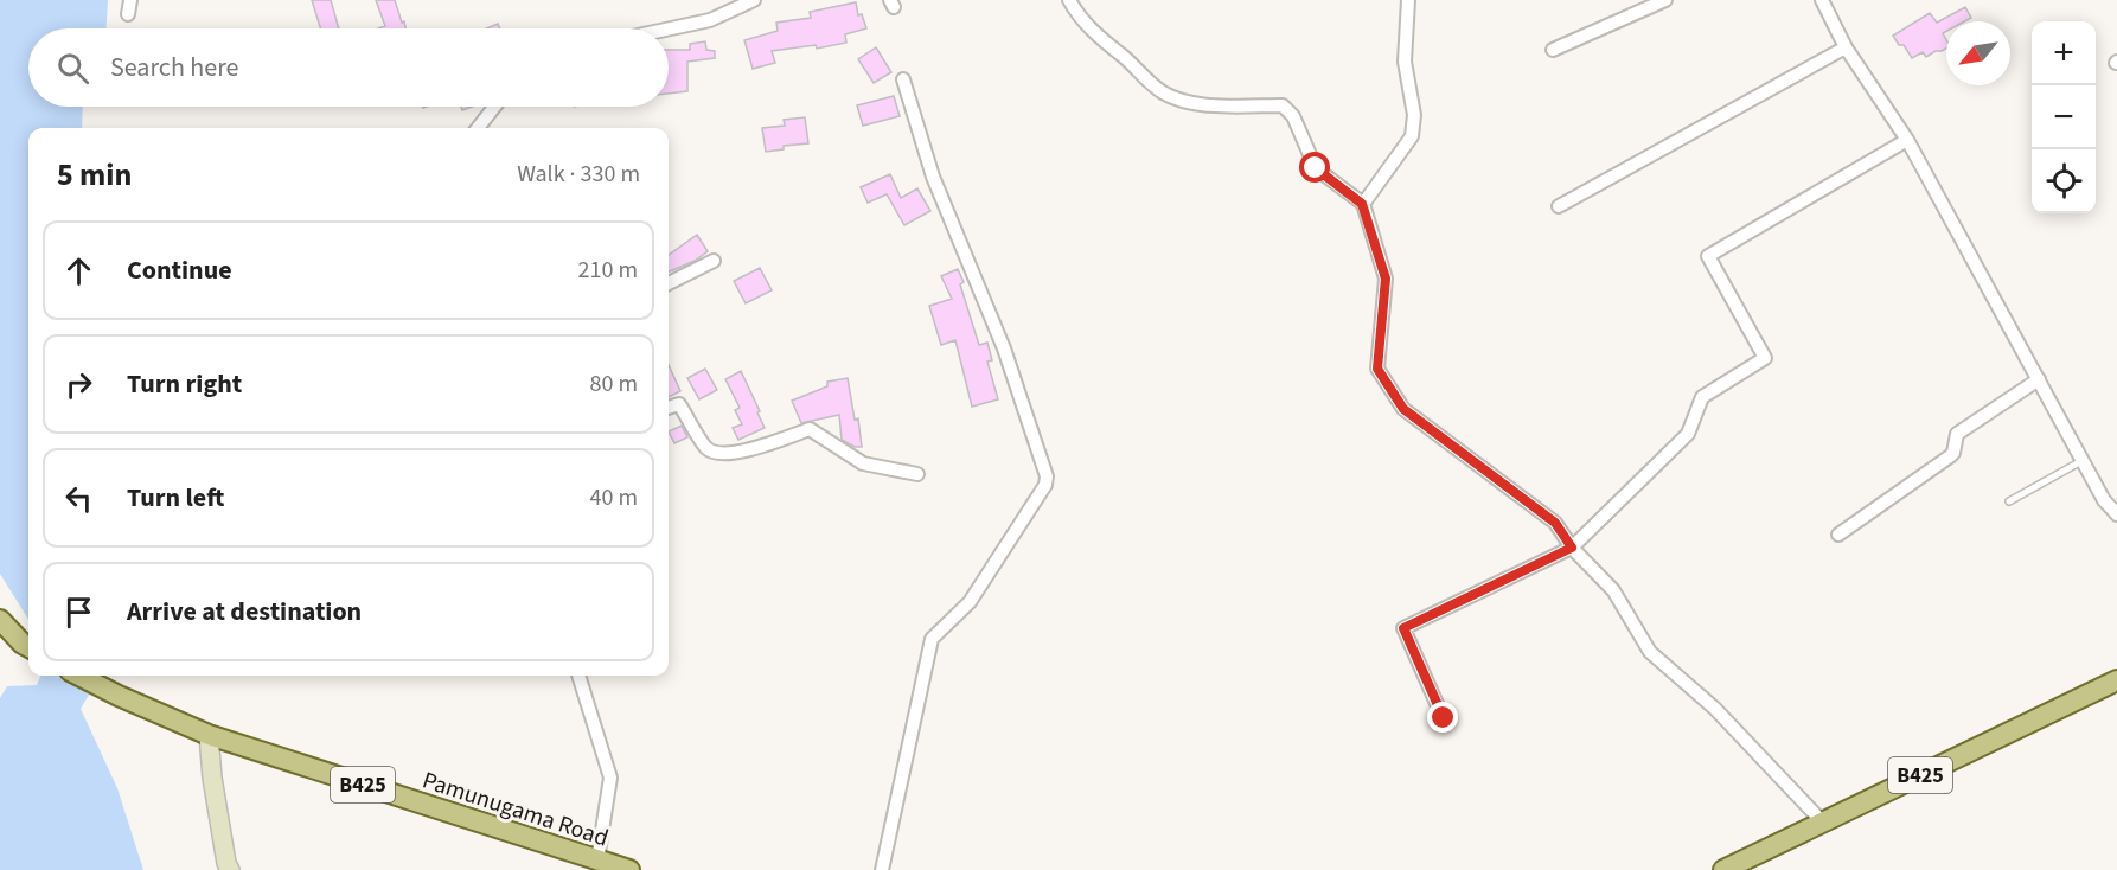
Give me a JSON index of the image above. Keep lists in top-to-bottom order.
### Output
{
  "streets": {
    "main road": ["B425", "Pamunugama Road"]
  },
  "north": "bottom left",
  "page": {
    "map_buttons": ["+", "−"],
    "search": "Search here",
    "heading": ["5 min", "Walk · 330 m"],
    "list": [
      ["Continue", "210 m"],
      ["Turn right", "80 m"],
      ["Turn left", "40 m"],
      "Arrive at destination"
    ]
  }
}
